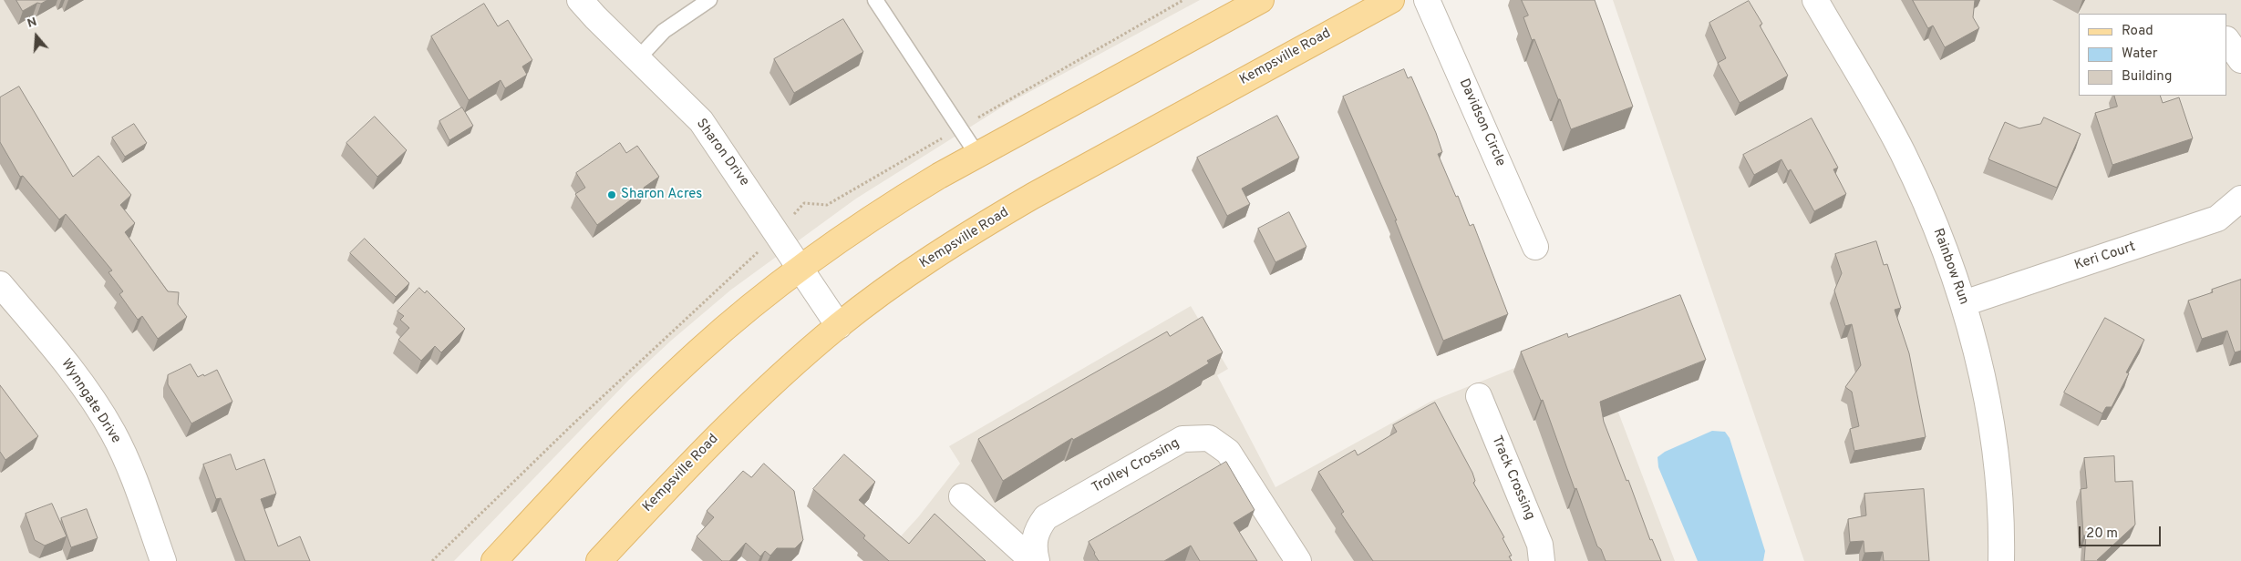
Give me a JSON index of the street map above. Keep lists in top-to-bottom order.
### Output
{
  "streets": {
    "main road": ["Kempsville Road"],
    "street": [
      "Davidson Circle",
      "Sharon Drive",
      "Keri Court",
      "Rainbow Run",
      "Wynngate Drive",
      "Trolley Crossing",
      "Track Crossing"
    ]
  },
  "crossings": [
    ["Kempsville Road", "Sharon Drive"],
    ["Keri Court", "Rainbow Run"]
  ],
  "places": ["Sharon Acres"],
  "legend": ["Road", "Water", "Building"],
  "scale_bar": "20 m",
  "north": "top"
}
